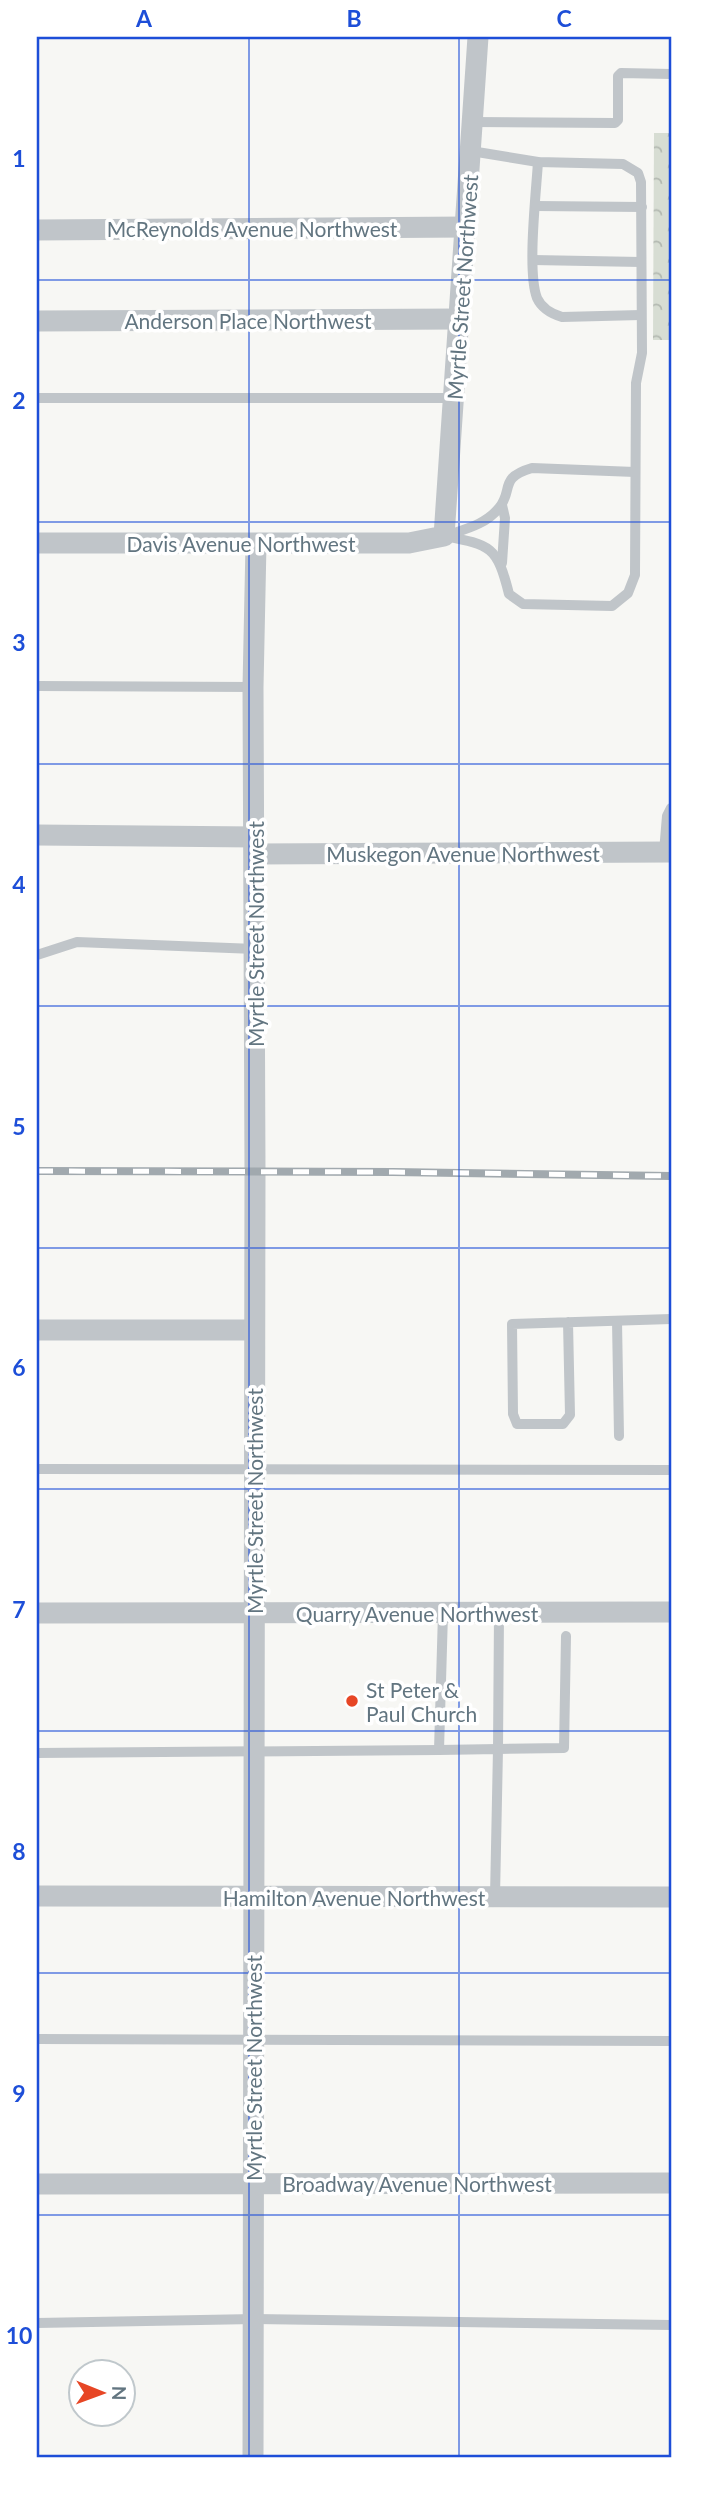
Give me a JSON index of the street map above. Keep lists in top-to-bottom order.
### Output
{
  "streets": {
    "street": [
      "McReynolds Avenue Northwest",
      "Myrtle Street Northwest",
      "Anderson Place Northwest",
      "Davis Avenue Northwest",
      "Muskegon Avenue Northwest",
      "Quarry Avenue Northwest",
      "Hamilton Avenue Northwest",
      "Broadway Avenue Northwest"
    ]
  },
  "crossings": [
    ["McReynolds Avenue Northwest", "Myrtle Street Northwest"],
    ["Myrtle Street Northwest", "Anderson Place Northwest"],
    ["Myrtle Street Northwest", "Davis Avenue Northwest"],
    ["Myrtle Street Northwest", "Muskegon Avenue Northwest"],
    ["Myrtle Street Northwest", "Quarry Avenue Northwest"],
    ["Myrtle Street Northwest", "Hamilton Avenue Northwest"],
    ["Myrtle Street Northwest", "Broadway Avenue Northwest"]
  ],
  "places": ["St Peter & Paul Church"],
  "north": "right",
  "grid": {
    "columns": ["A", "B", "C"],
    "rows": [
      "1",
      "2",
      "3",
      "4",
      "5",
      "6",
      "7",
      "8",
      "9",
      "10"
    ]
  }
}
